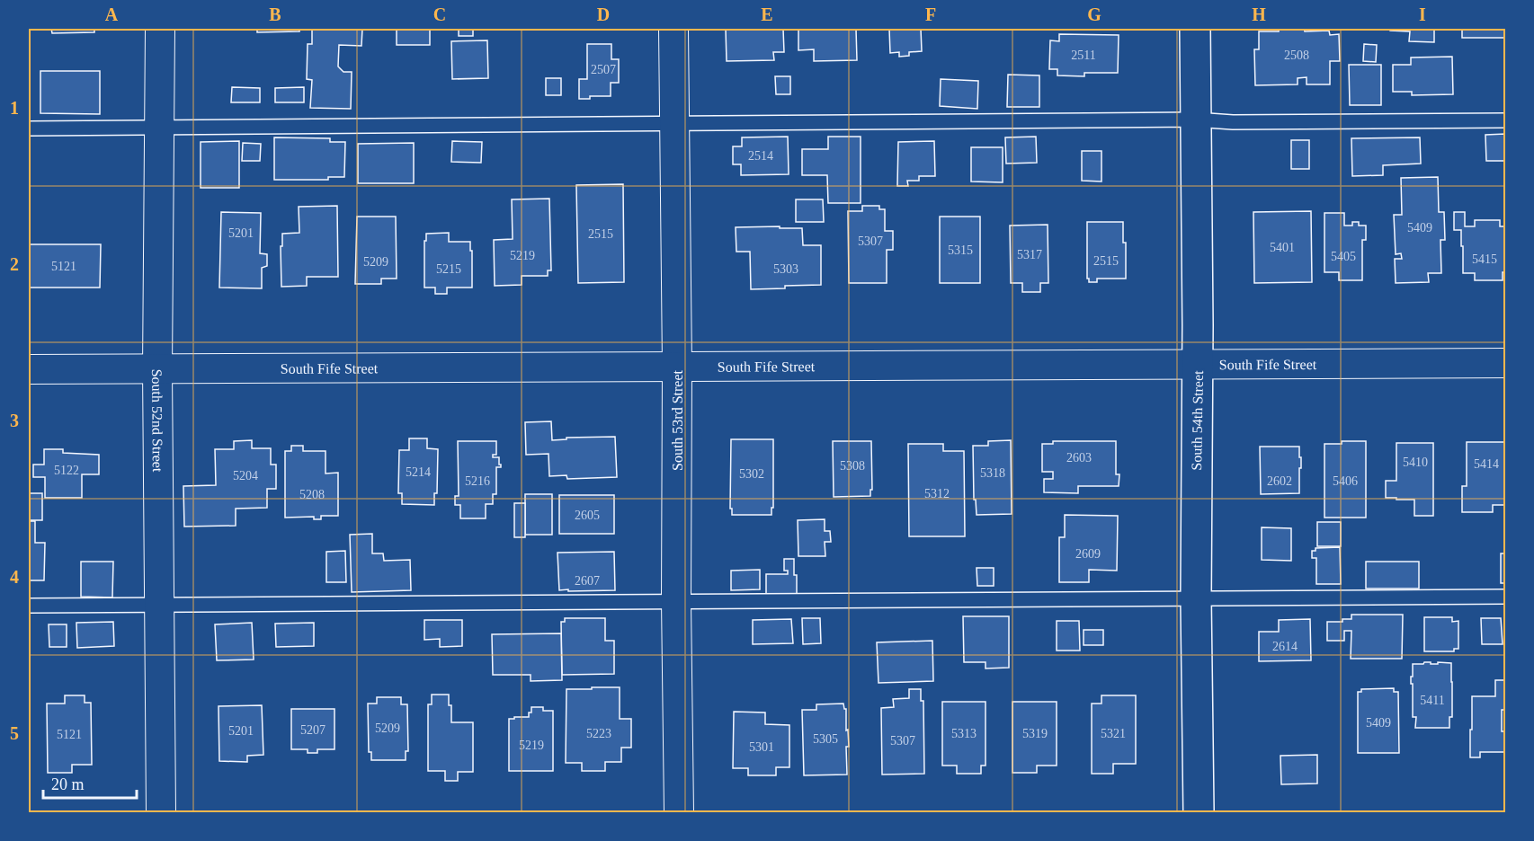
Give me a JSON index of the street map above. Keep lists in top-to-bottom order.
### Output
{
  "streets": {
    "street": [
      "South Fife Street",
      "South 52nd Street",
      "South 53rd Street",
      "South 54th Street"
    ]
  },
  "crossings": [
    ["South Fife Street", "South 52nd Street"],
    ["South Fife Street", "South 53rd Street"],
    ["South Fife Street", "South 54th Street"]
  ],
  "house_numbers": [
    "2511",
    "2508",
    "2507",
    "2514",
    "5409",
    "5201",
    "2515",
    "5307",
    "5401",
    "5315",
    "5317",
    "5219",
    "5405",
    "5415",
    "2515",
    "5209",
    "5121",
    "5215",
    "5303",
    "2603",
    "5410",
    "5414",
    "5308",
    "5122",
    "5214",
    "5318",
    "5302",
    "5204",
    "5216",
    "2602",
    "5406",
    "5312",
    "5208",
    "2605",
    "2609",
    "2607",
    "2614",
    "5411",
    "5409",
    "5209",
    "5207",
    "5201",
    "5223",
    "5313",
    "5319",
    "5321",
    "5121",
    "5305",
    "5307",
    "5219",
    "5301"
  ],
  "scale_bar": "20 m",
  "grid": {
    "columns": [
      "A",
      "B",
      "C",
      "D",
      "E",
      "F",
      "G",
      "H",
      "I"
    ],
    "rows": [
      "1",
      "2",
      "3",
      "4",
      "5"
    ]
  }
}
